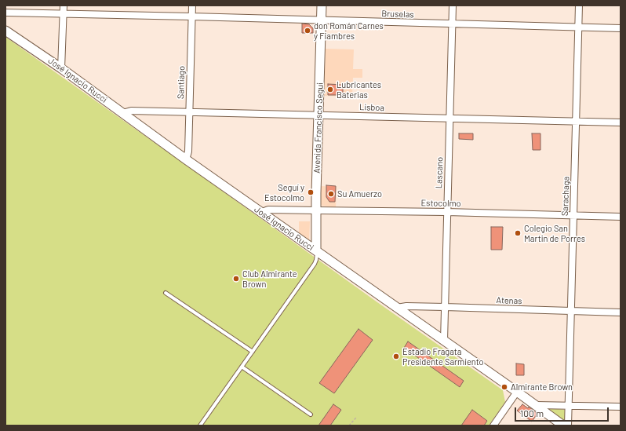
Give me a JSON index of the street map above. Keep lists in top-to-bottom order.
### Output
{
  "streets": {
    "street": [
      "Bruselas",
      "José Ignacio Rucci",
      "Santiago",
      "Lisboa",
      "Avenida Francisco Segui",
      "Lascano",
      "Sarachaga",
      "Estocolmo",
      "Atenas"
    ]
  },
  "crossings": [
    ["Bruselas", "Santiago"],
    ["Bruselas", "Avenida Francisco Segui"],
    ["Bruselas", "Lascano"],
    ["Bruselas", "Sarachaga"],
    ["José Ignacio Rucci", "Santiago"],
    ["José Ignacio Rucci", "Lisboa"],
    ["José Ignacio Rucci", "Avenida Francisco Segui"],
    ["José Ignacio Rucci", "Lascano"],
    ["José Ignacio Rucci", "Estocolmo"],
    ["José Ignacio Rucci", "Atenas"],
    ["Santiago", "Lisboa"],
    ["Lisboa", "Avenida Francisco Segui"],
    ["Lisboa", "Lascano"],
    ["Lisboa", "Sarachaga"],
    ["Avenida Francisco Segui", "Estocolmo"],
    ["Lascano", "Estocolmo"],
    ["Lascano", "Atenas"],
    ["Sarachaga", "Estocolmo"],
    ["Sarachaga", "Atenas"]
  ],
  "places": [
    "don Román Carnes y Fiambres",
    "Lubricantes Baterias",
    "Seguí y Estocolmo",
    "Su Amuerzo",
    "Colegio San Martin de Porres",
    "Club Almirante Brown",
    "Estadio Fragata Presidente Sarmiento",
    "Almirante Brown"
  ],
  "scale_bar": "100 m"
}
